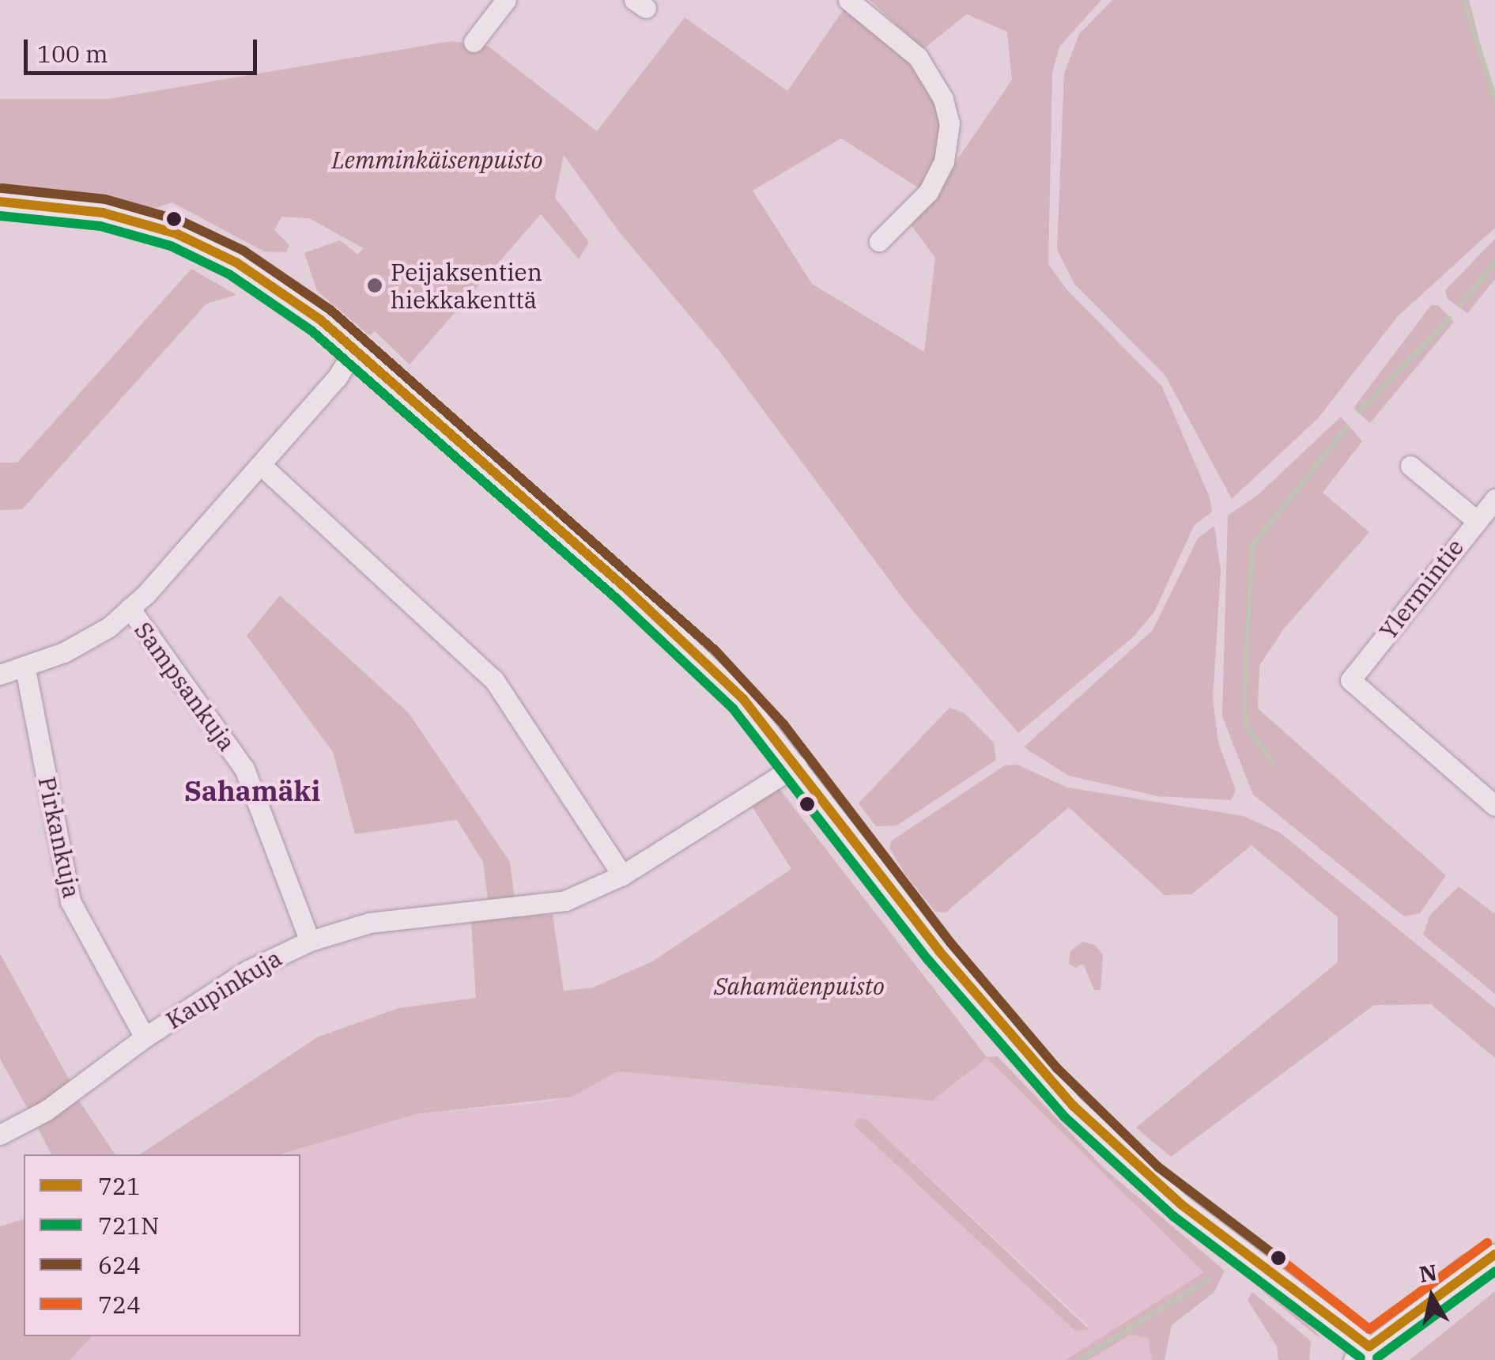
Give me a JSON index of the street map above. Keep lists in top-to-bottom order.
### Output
{
  "streets": {
    "street": [
      "Ylermintie",
      "Sampsankuja",
      "Pirkankuja",
      "Kaupinkuja"
    ]
  },
  "crossings": [
    ["Sampsankuja", "Kaupinkuja"],
    ["Pirkankuja", "Kaupinkuja"]
  ],
  "districts": ["Sahamäki"],
  "parks": ["Lemminkäisenpuisto", "Sahamäenpuisto"],
  "places": ["Peijaksentien hiekkakenttä"],
  "lines": [
    "transit line 624",
    "transit line 721",
    "transit line 721N",
    "transit line 724"
  ],
  "legend": [
    "721",
    "721N",
    "624",
    "724"
  ],
  "scale_bar": "100 m",
  "north": "top"
}
